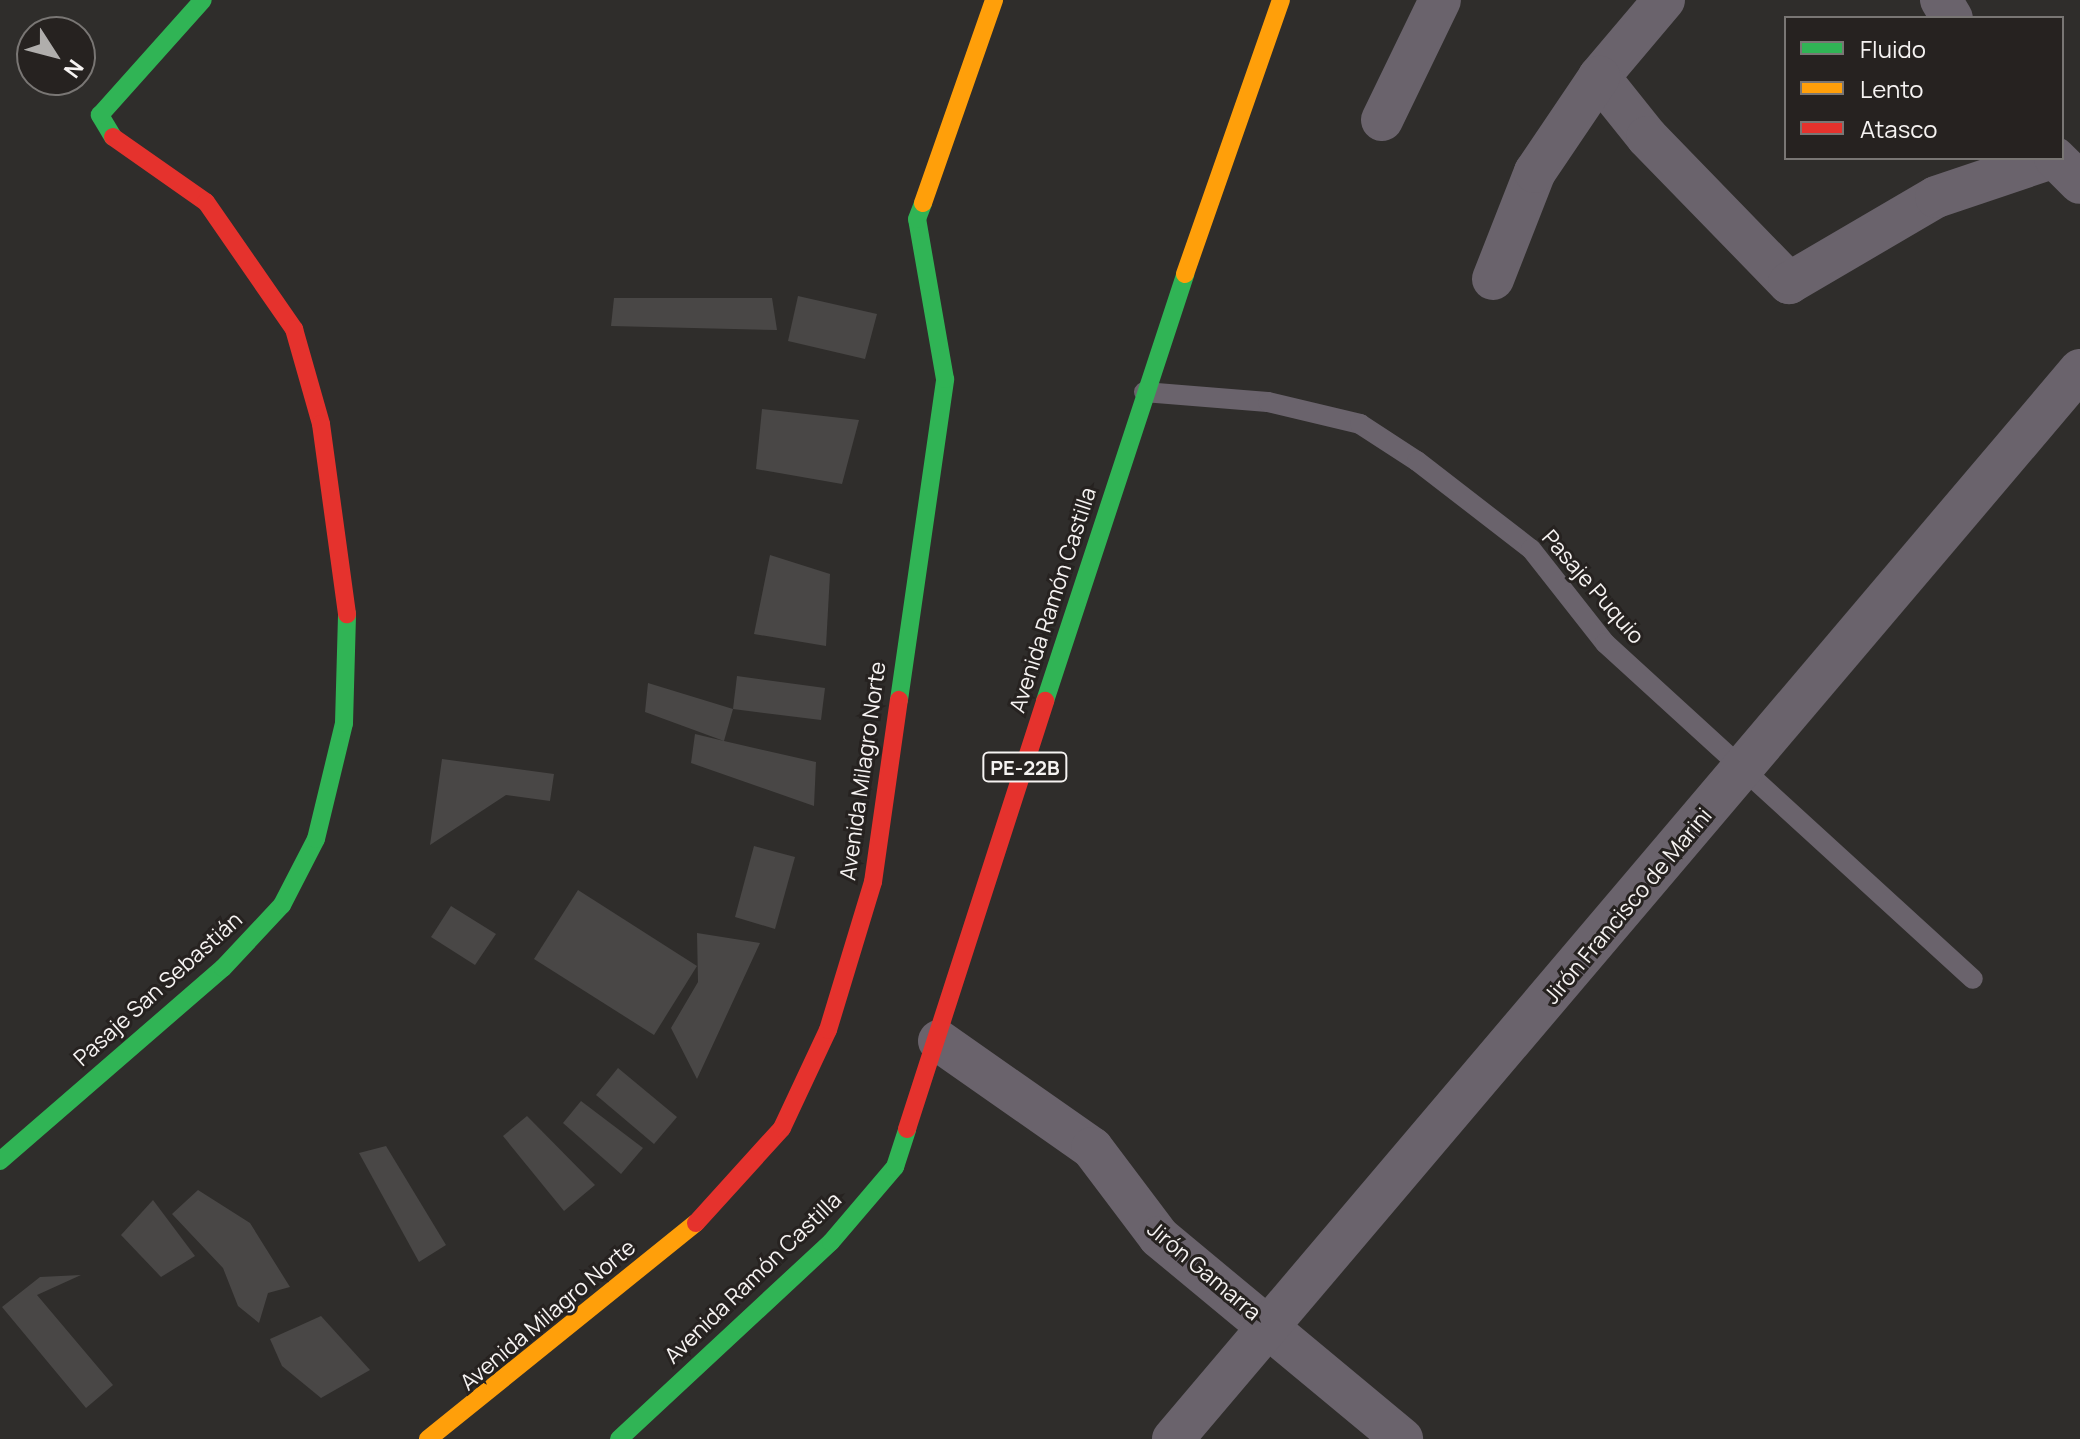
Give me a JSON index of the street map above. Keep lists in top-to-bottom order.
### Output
{
  "streets": {
    "main road": [
      "Avenida Ramón Castilla",
      "PE-22B",
      "Avenida Milagro Norte",
      "Pasaje San Sebastián"
    ],
    "street": ["Jirón Francisco de Marini", "Jirón Gamarra"],
    "lane": ["Pasaje Puquio"]
  },
  "crossings": [
    ["Pasaje Puquio", "Avenida Ramón Castilla"],
    ["Pasaje Puquio", "Jirón Francisco de Marini"],
    ["Avenida Ramón Castilla", "Jirón Gamarra"],
    ["Jirón Francisco de Marini", "Jirón Gamarra"]
  ],
  "legend": ["Fluido", "Lento", "Atasco"],
  "north": "bottom right"
}
